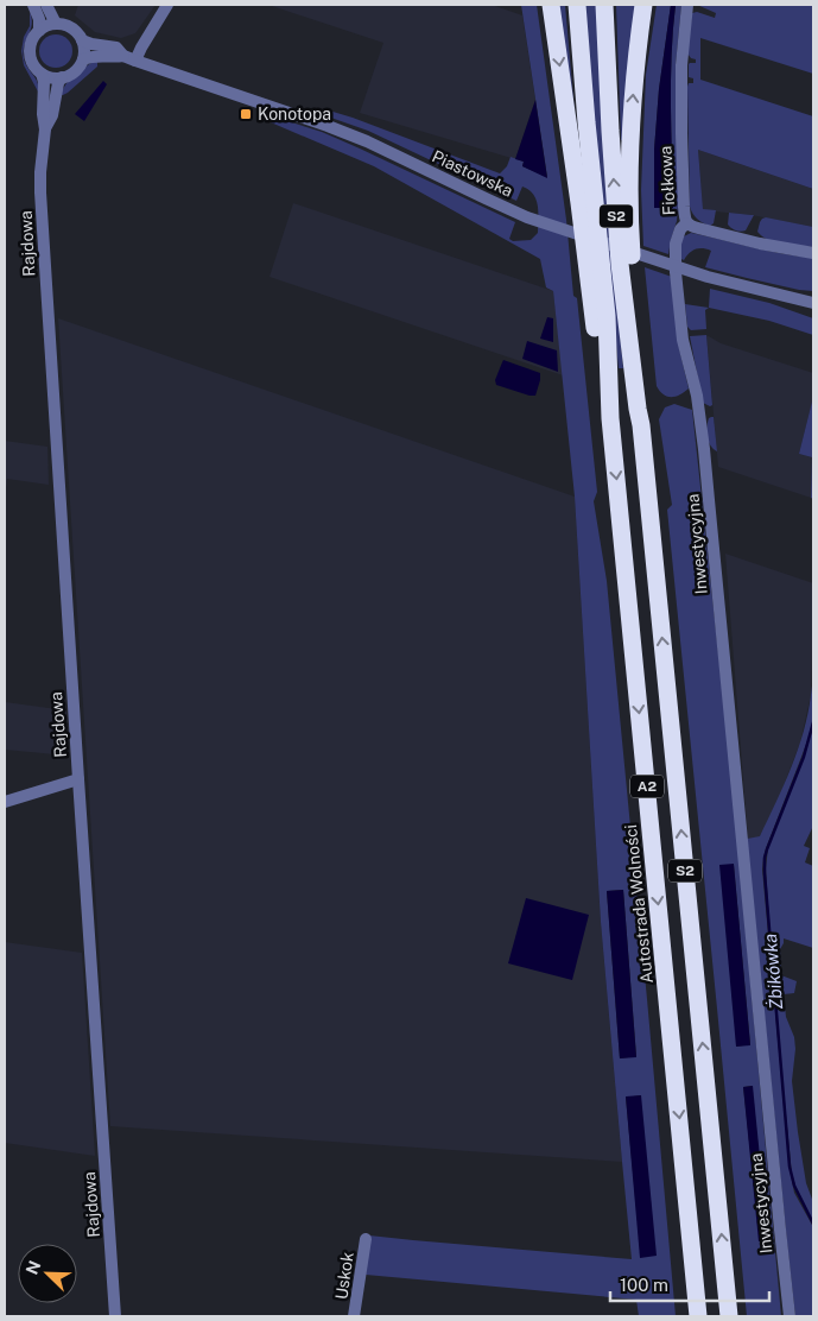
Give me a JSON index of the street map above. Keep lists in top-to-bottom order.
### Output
{
  "streets": {
    "highway": ["S2", "A2", "Autostrada Wolności"],
    "street": [
      "Piastowska",
      "Fiołkowa",
      "Rajdowa",
      "Inwestycyjna",
      "Uskok"
    ]
  },
  "crossings": [
    ["Piastowska", "Rajdowa"],
    ["Fiołkowa", "Inwestycyjna"],
    ["S2", "Autostrada Wolności"]
  ],
  "water": ["Żbikówka"],
  "places": {
    "transit": ["Konotopa"]
  },
  "scale_bar": "100 m",
  "north": "top left"
}
